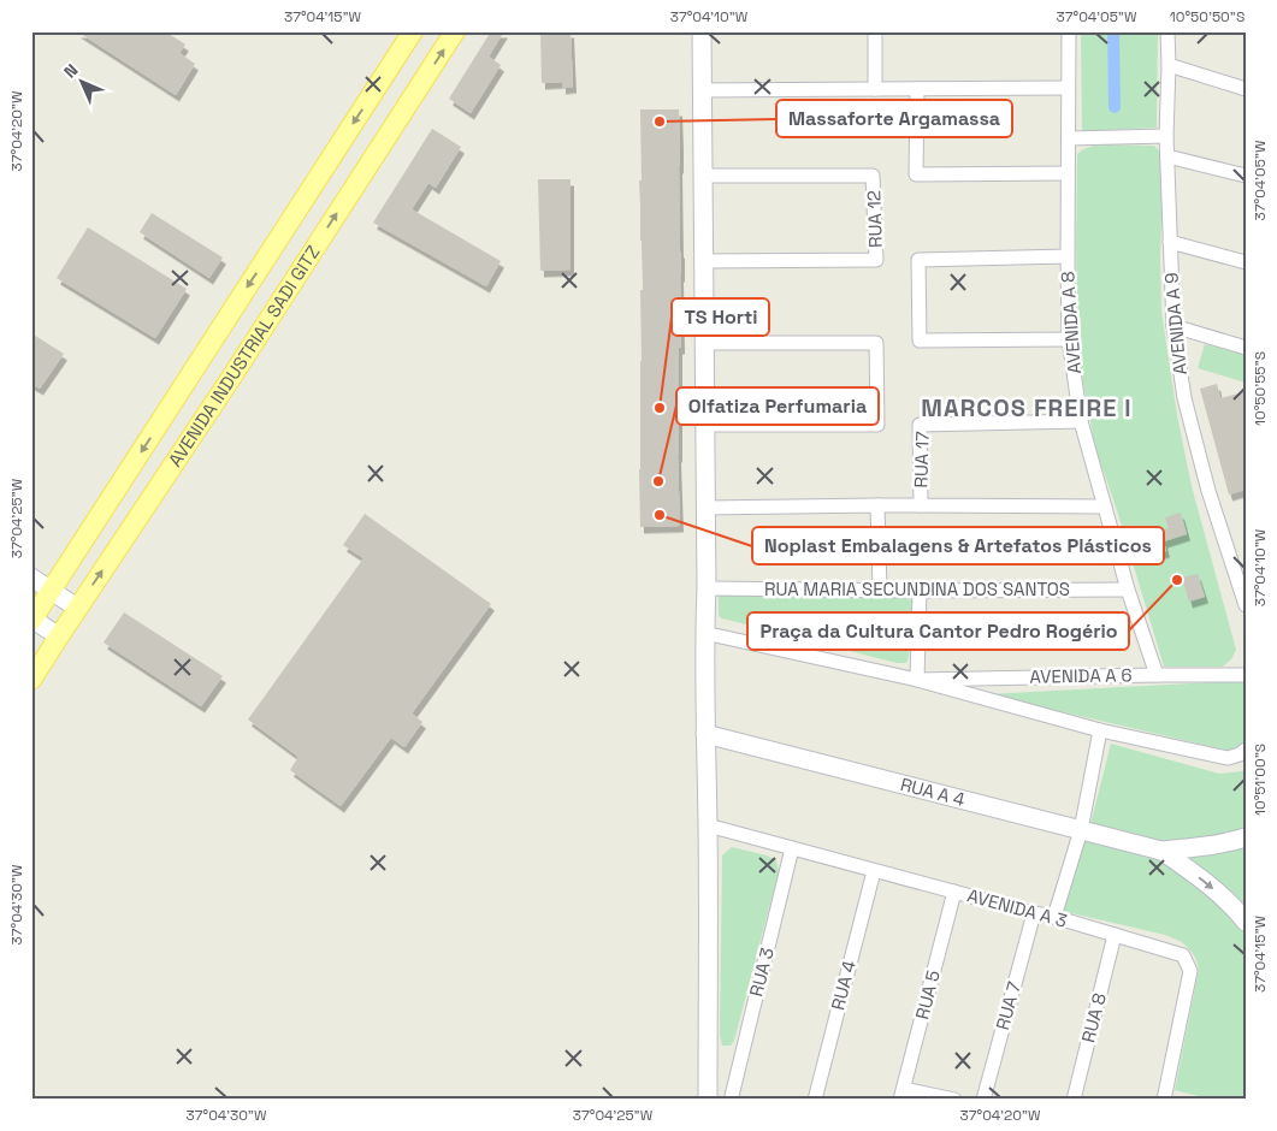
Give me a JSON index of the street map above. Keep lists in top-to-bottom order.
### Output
{
  "streets": {
    "main road": ["AVENIDA INDUSTRIAL SADI GITZ"],
    "street": [
      "RUA 12",
      "AVENIDA A 8",
      "AVENIDA A 9",
      "RUA 17",
      "RUA MARIA SECUNDINA DOS SANTOS",
      "AVENIDA A 6",
      "RUA A 4",
      "AVENIDA A 3",
      "RUA 3",
      "RUA 4",
      "RUA 5",
      "RUA 7",
      "RUA 8"
    ]
  },
  "crossings": [
    ["AVENIDA A 8", "RUA 17"],
    ["AVENIDA A 8", "RUA MARIA SECUNDINA DOS SANTOS"],
    ["AVENIDA A 8", "AVENIDA A 6"],
    ["AVENIDA A 3", "RUA 3"],
    ["AVENIDA A 3", "RUA 4"],
    ["AVENIDA A 3", "RUA 5"],
    ["AVENIDA A 3", "RUA 7"],
    ["AVENIDA A 3", "RUA 8"]
  ],
  "districts": ["MARCOS FREIRE I"],
  "places": [
    "Massaforte Argamassa",
    "TS Horti",
    "Olfatiza Perfumaria",
    "Noplast Embalagens & Artefatos Plásticos",
    "Praça da Cultura Cantor Pedro Rogério"
  ],
  "north": "top left",
  "coordinates": [
    "37°04'15\"W",
    "37°04'10\"W",
    "37°04'05\"W",
    "10°50'50\"S",
    "37°04'20\"W",
    "10°50'55\"S",
    "37°04'25\"W",
    "10°51'00\"S",
    "37°04'30\"W"
  ]
}
